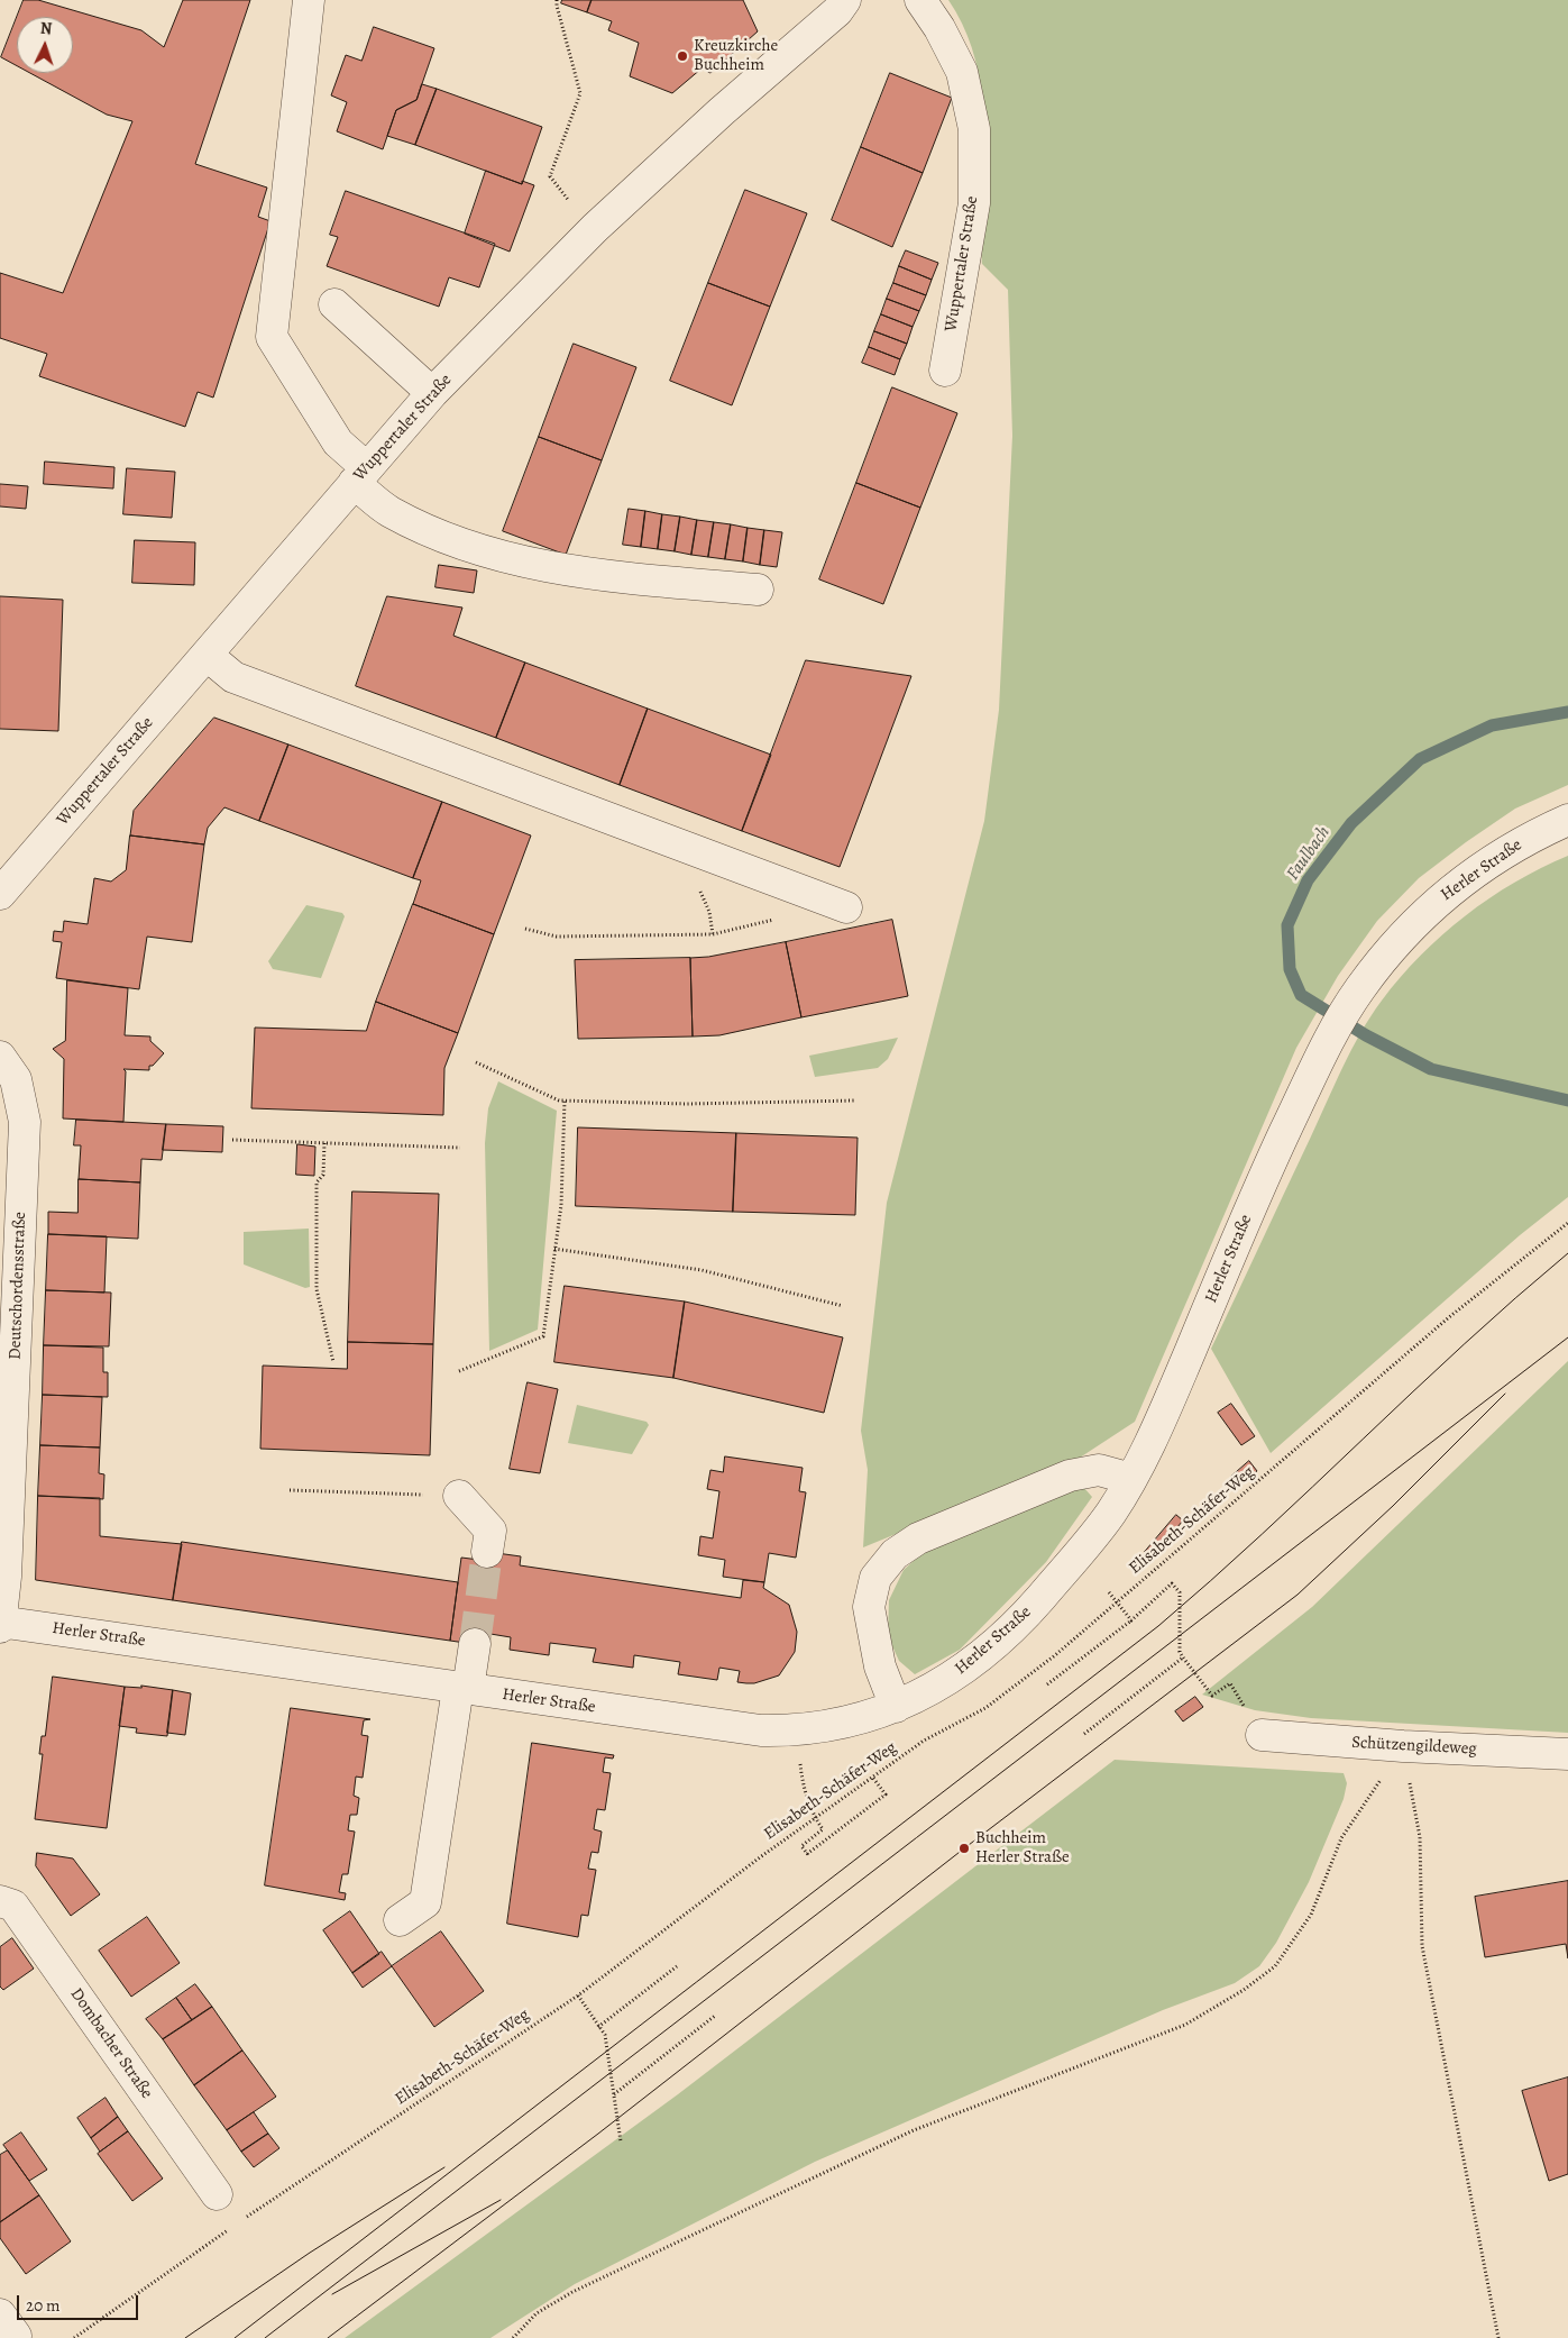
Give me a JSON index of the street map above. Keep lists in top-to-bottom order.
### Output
{
  "streets": {
    "street": [
      "Wuppertaler Straße",
      "Herler Straße",
      "Deutschordensstraße",
      "Schützengildeweg",
      "Dombacher Straße"
    ],
    "path": ["Elisabeth-Schäfer-Weg"]
  },
  "crossings": [
    ["Herler Straße", "Deutschordensstraße"]
  ],
  "water": ["Faulbach"],
  "places": ["Kreuzkirche Buchheim", "Buchheim Herler Straße"],
  "scale_bar": "20 m",
  "north": "top"
}
